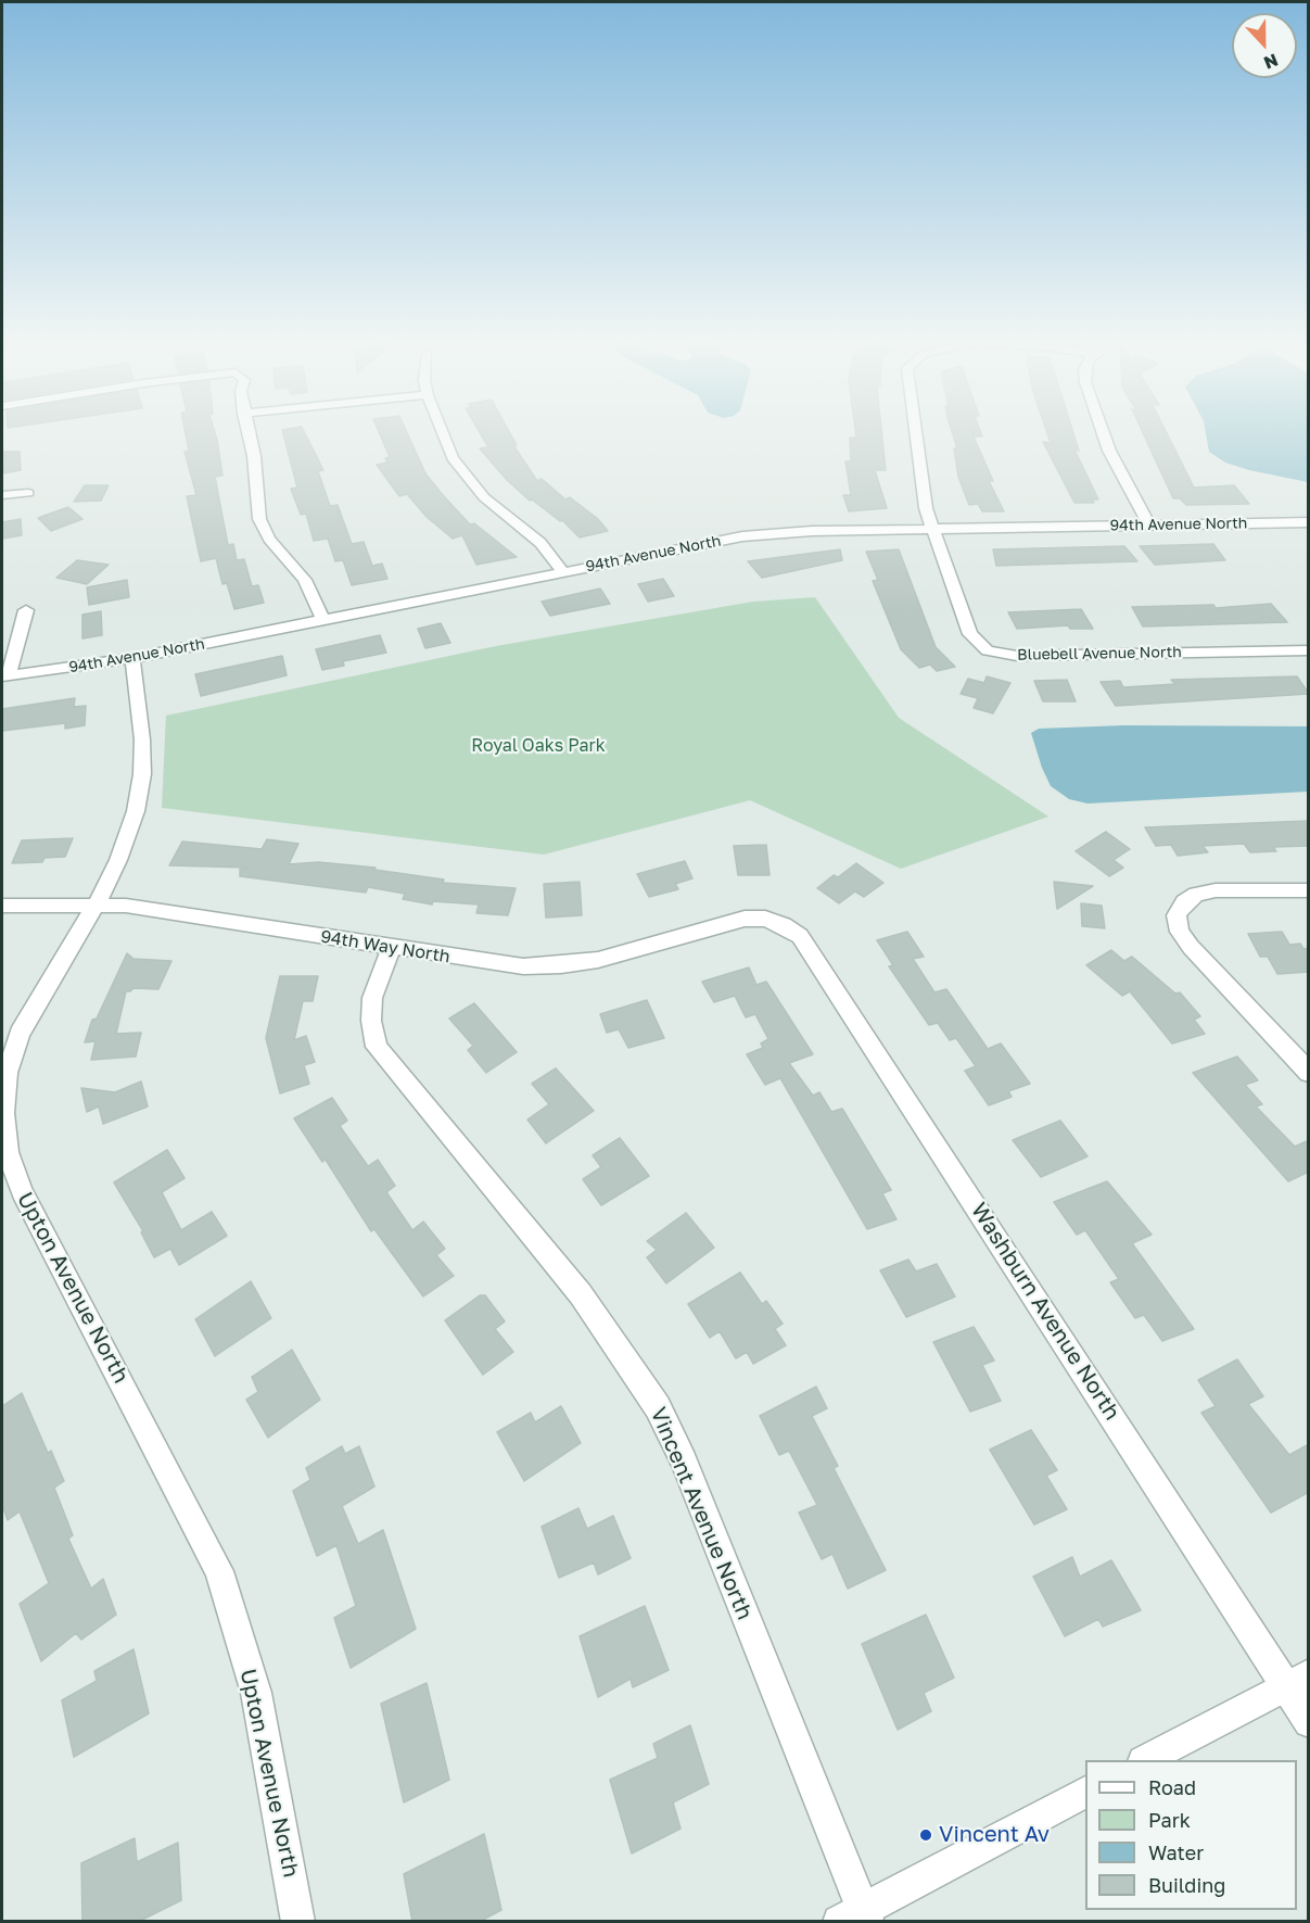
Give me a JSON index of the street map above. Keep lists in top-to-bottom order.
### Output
{
  "streets": {
    "street": [
      "94th Avenue North",
      "Bluebell Avenue North",
      "94th Way North",
      "Upton Avenue North",
      "Washburn Avenue North",
      "Vincent Avenue North"
    ]
  },
  "crossings": [
    ["94th Avenue North", "Bluebell Avenue North"],
    ["94th Avenue North", "Upton Avenue North"],
    ["94th Way North", "Upton Avenue North"],
    ["94th Way North", "Washburn Avenue North"],
    ["94th Way North", "Vincent Avenue North"]
  ],
  "parks": ["Royal Oaks Park"],
  "places": ["Vincent Av"],
  "legend": [
    "Road",
    "Park",
    "Water",
    "Building"
  ],
  "north": "bottom"
}
